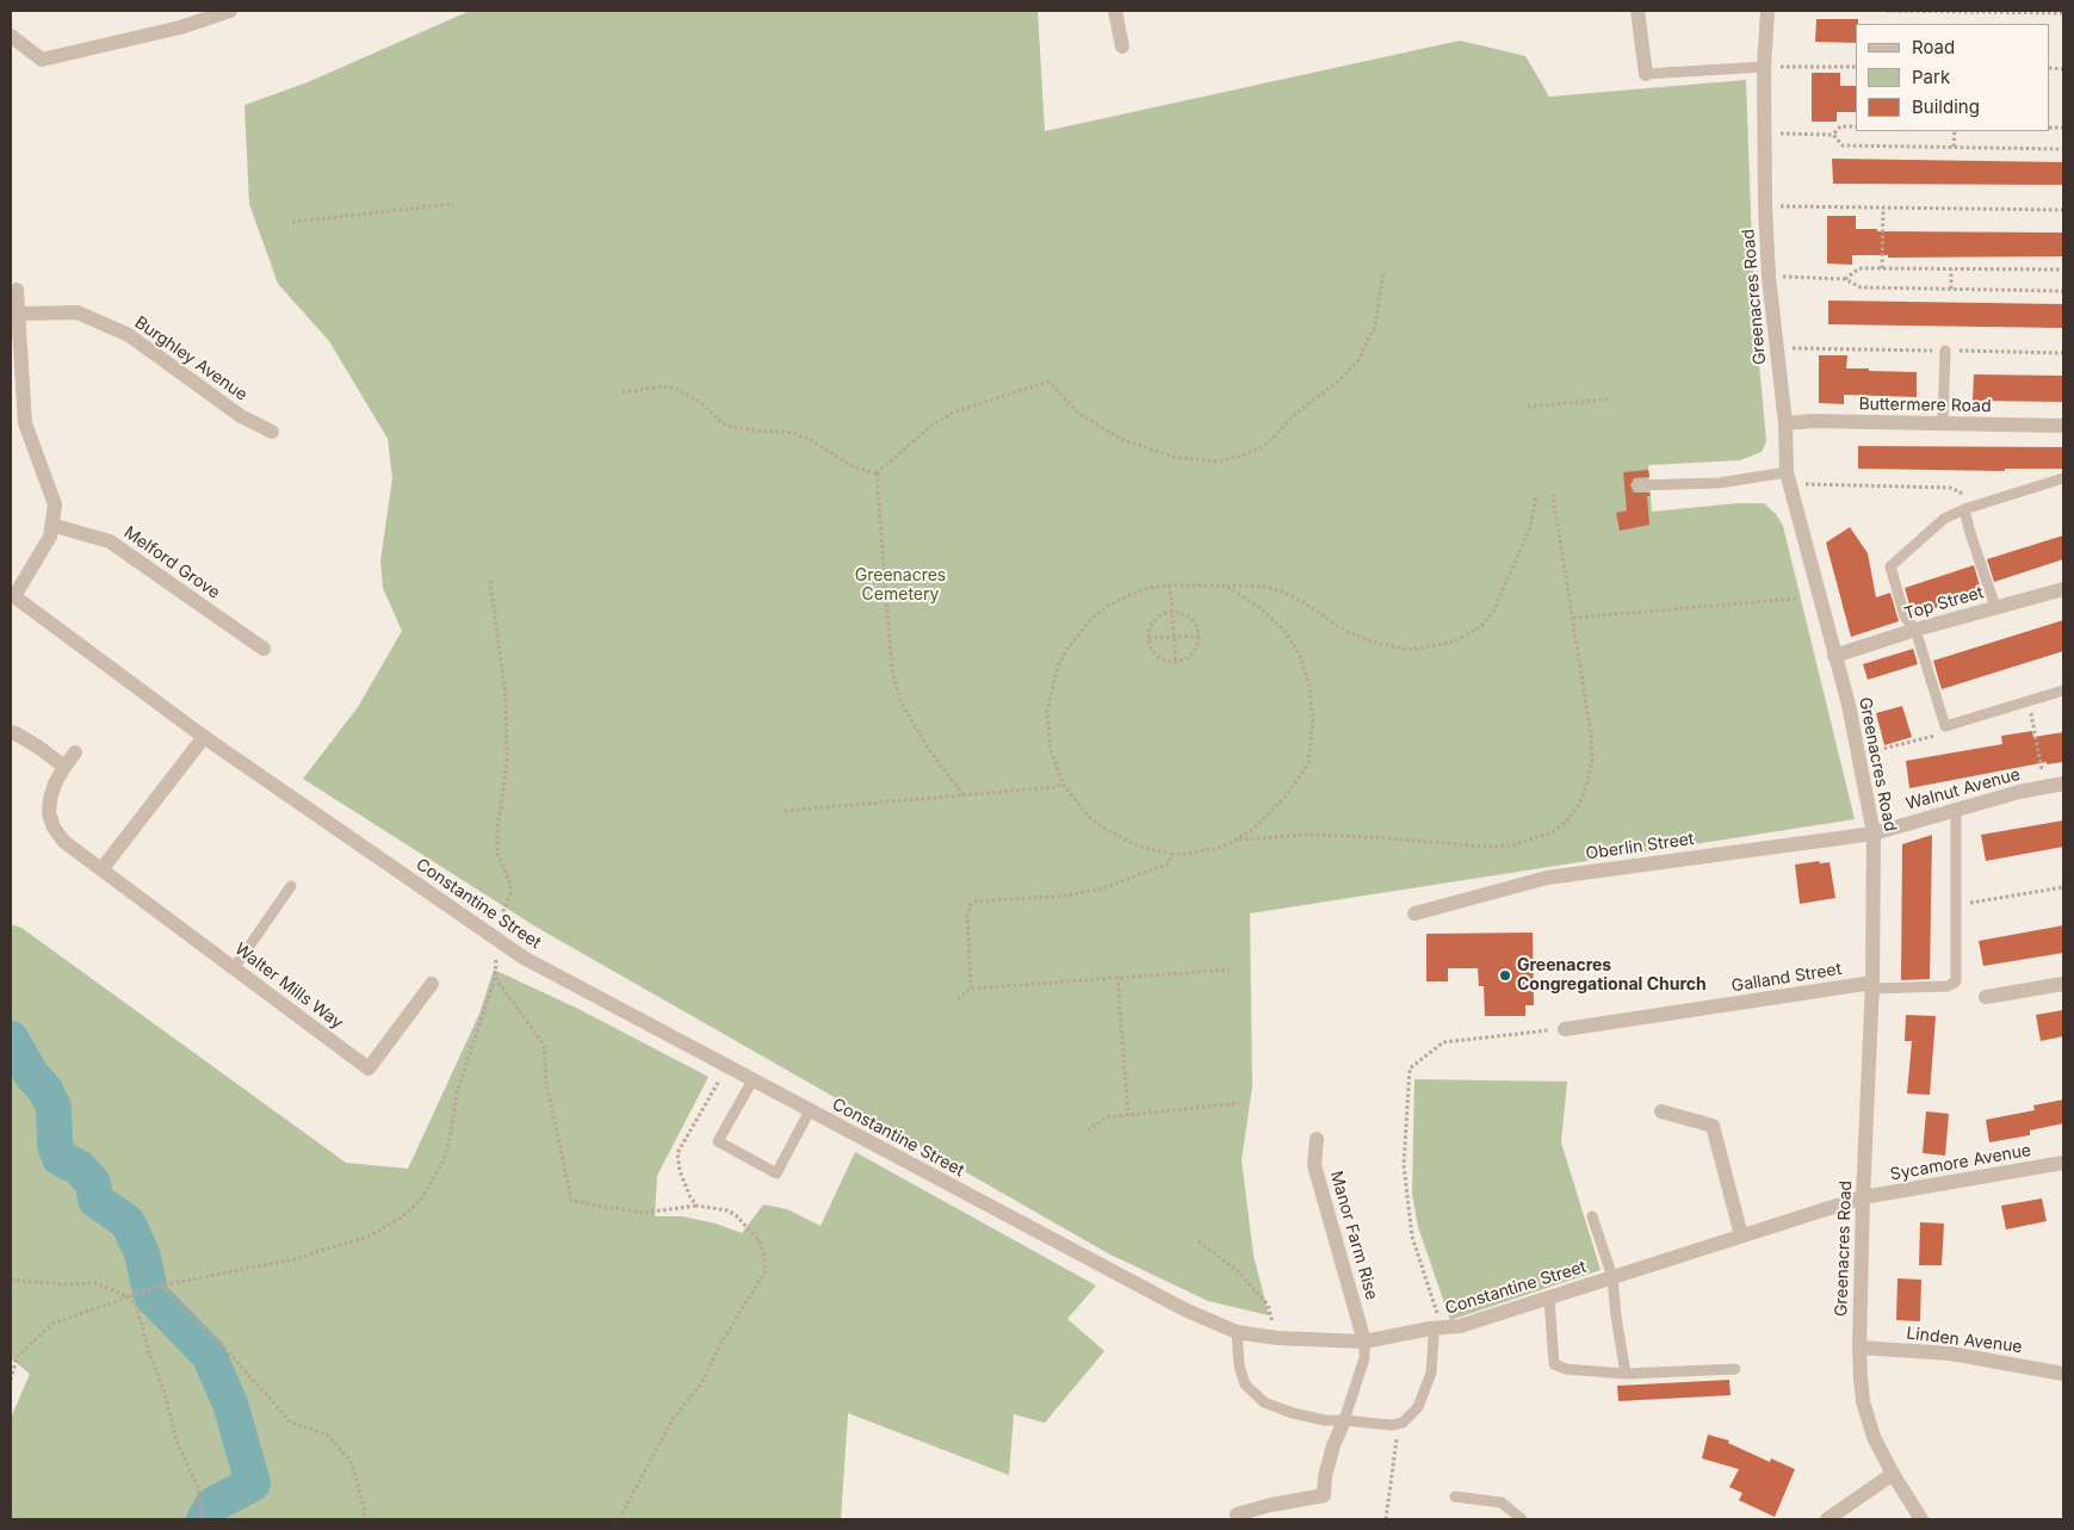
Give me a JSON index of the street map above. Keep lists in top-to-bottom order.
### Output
{
  "streets": {
    "street": [
      "Greenacres Road",
      "Burghley Avenue",
      "Buttermere Road",
      "Melford Grove",
      "Top Street",
      "Walnut Avenue",
      "Oberlin Street",
      "Constantine Street",
      "Galland Street",
      "Walter Mills Way",
      "Sycamore Avenue",
      "Manor Farm Rise",
      "Linden Avenue"
    ]
  },
  "crossings": [
    ["Greenacres Road", "Buttermere Road"],
    ["Greenacres Road", "Top Street"],
    ["Greenacres Road", "Walnut Avenue"],
    ["Greenacres Road", "Oberlin Street"],
    ["Greenacres Road", "Constantine Street"],
    ["Greenacres Road", "Galland Street"],
    ["Greenacres Road", "Sycamore Avenue"],
    ["Greenacres Road", "Linden Avenue"],
    ["Walnut Avenue", "Oberlin Street"],
    ["Constantine Street", "Sycamore Avenue"],
    ["Constantine Street", "Manor Farm Rise"]
  ],
  "parks": ["Greenacres Cemetery"],
  "places": ["Greenacres Congregational Church"],
  "legend": ["Road", "Park", "Building"]
}
